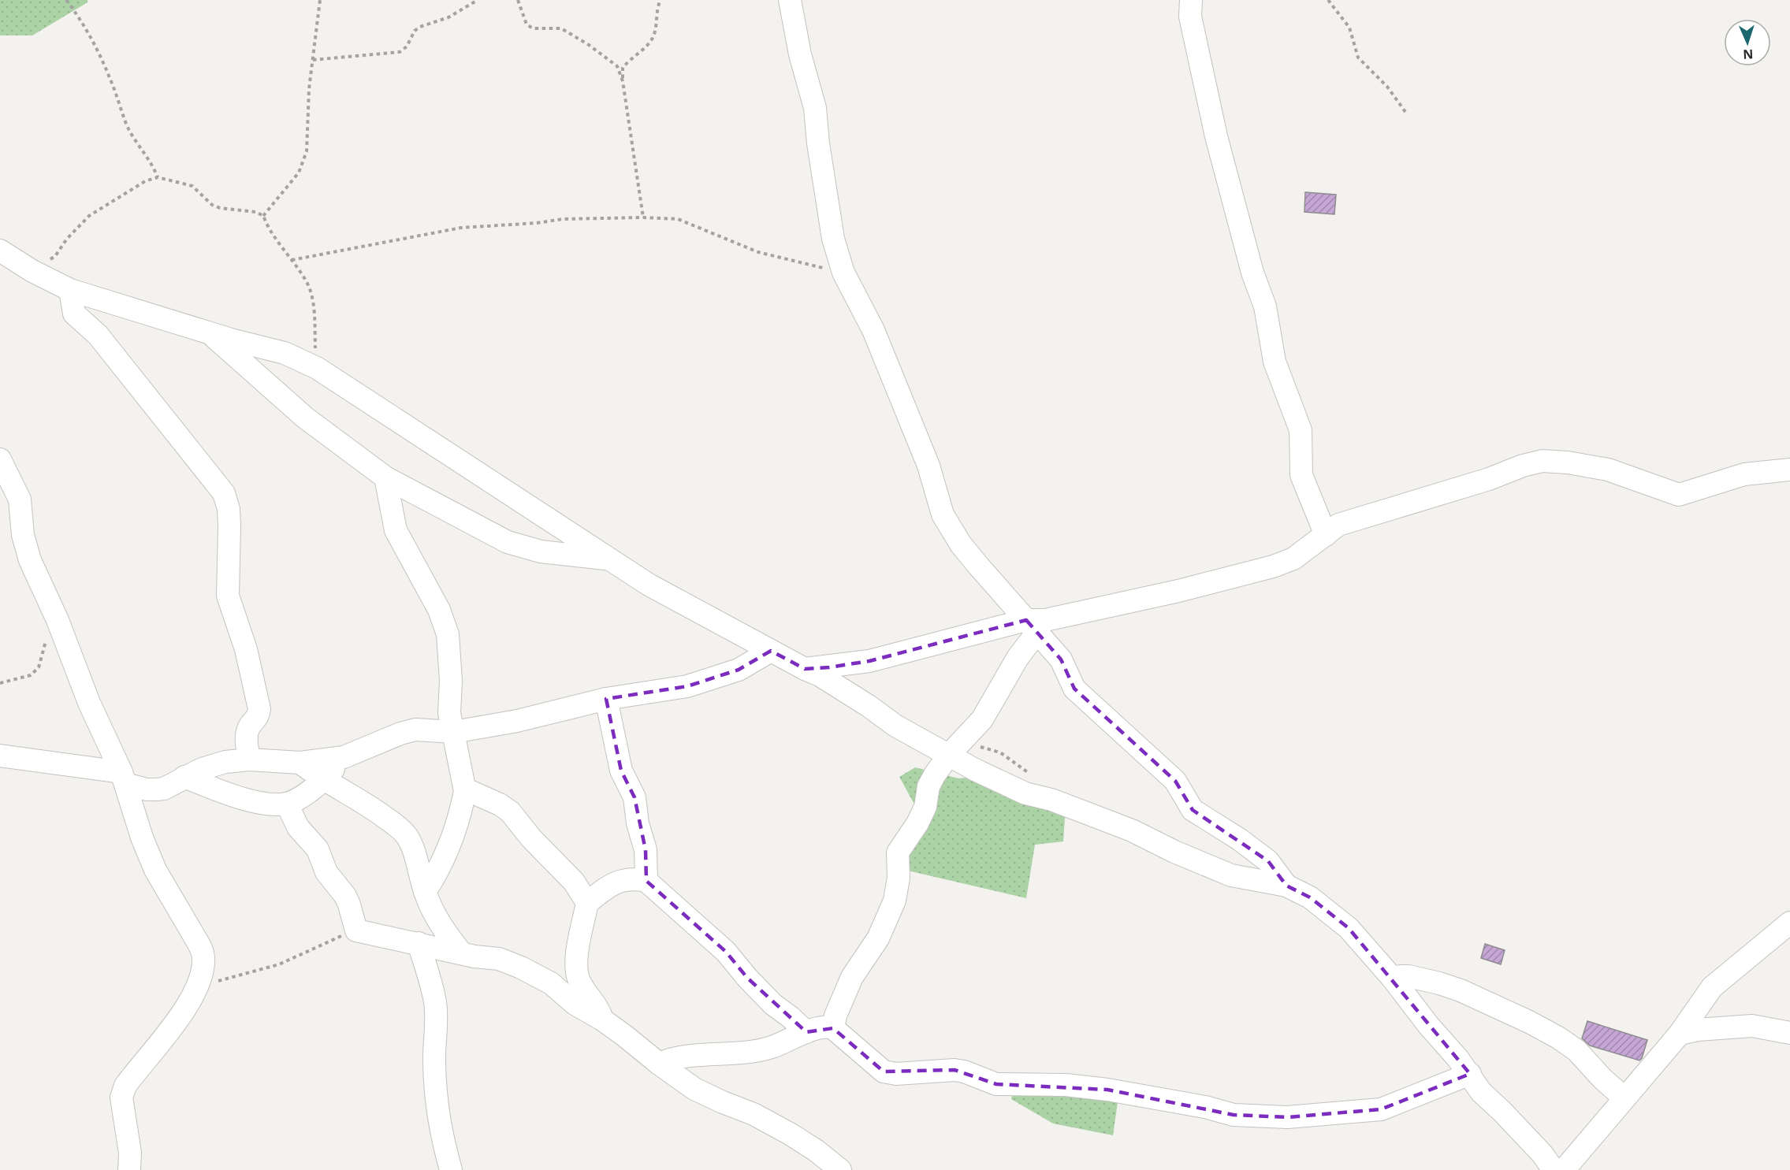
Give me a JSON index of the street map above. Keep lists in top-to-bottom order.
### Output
{
  "north": "bottom"
}
